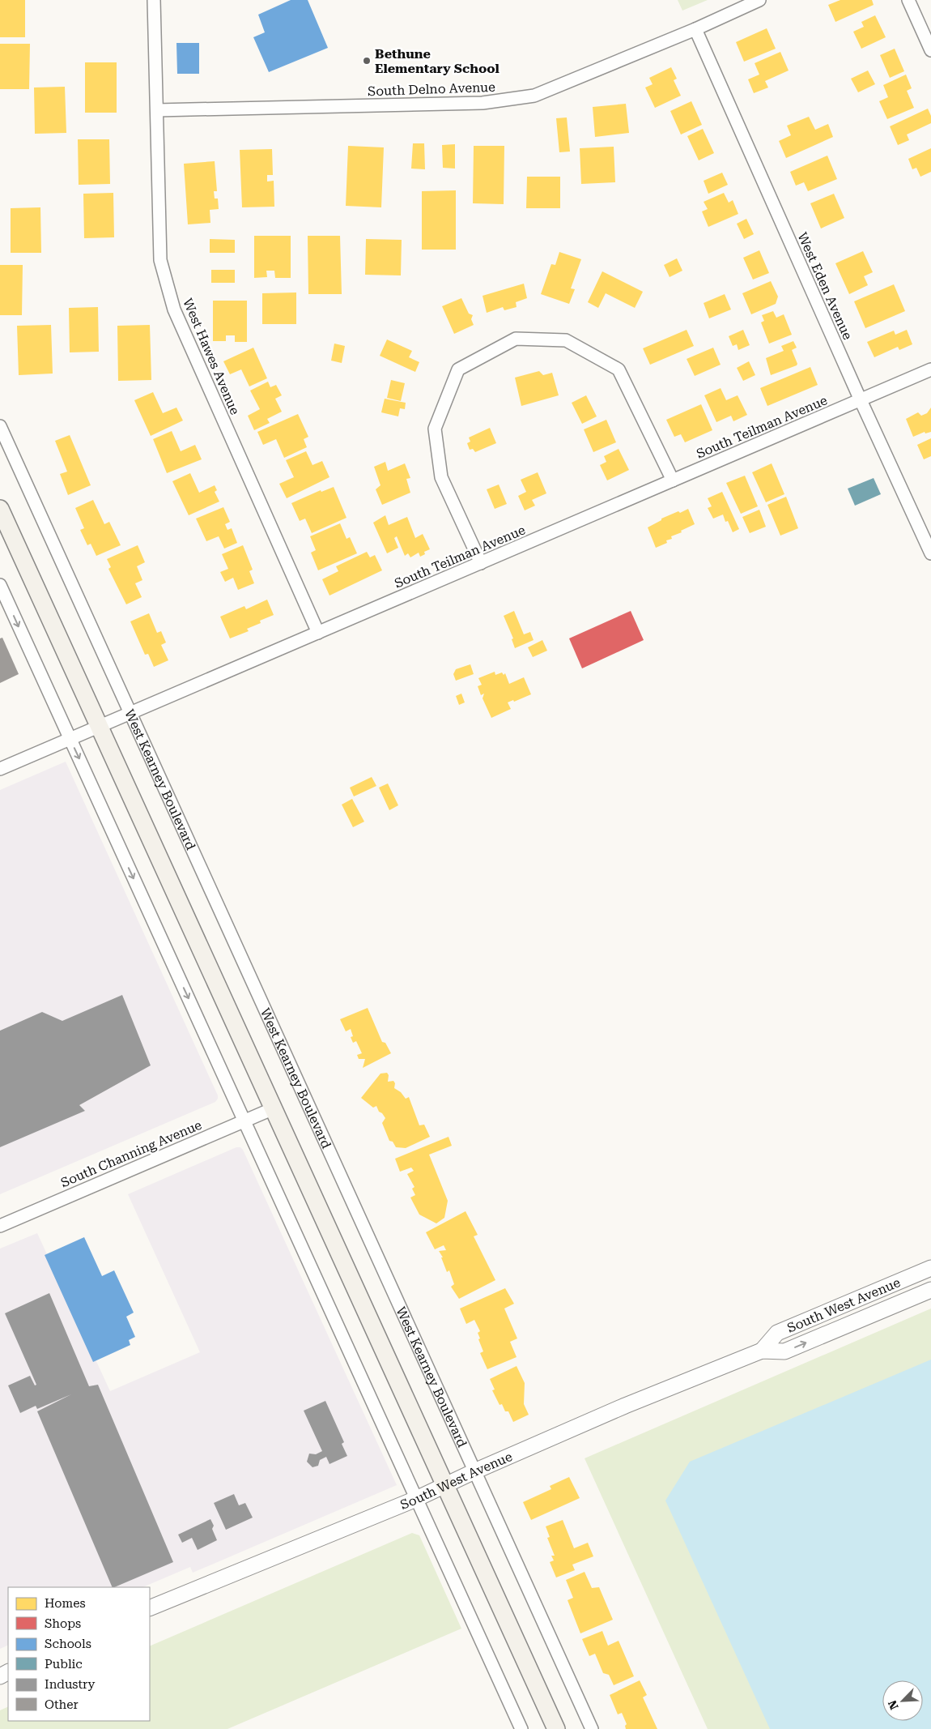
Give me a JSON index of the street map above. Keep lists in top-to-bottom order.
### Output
{
  "streets": {
    "street": [
      "South Delno Avenue",
      "West Eden Avenue",
      "West Hawes Avenue",
      "South Teilman Avenue",
      "West Kearney Boulevard",
      "South Channing Avenue",
      "South West Avenue"
    ]
  },
  "crossings": [
    ["South Delno Avenue", "West Eden Avenue"],
    ["South Delno Avenue", "West Hawes Avenue"],
    ["West Eden Avenue", "South Teilman Avenue"],
    ["West Hawes Avenue", "South Teilman Avenue"],
    ["South Teilman Avenue", "West Kearney Boulevard"],
    ["West Kearney Boulevard", "South West Avenue"]
  ],
  "places": ["Bethune Elementary School"],
  "legend": [
    "Homes",
    "Shops",
    "Schools",
    "Public",
    "Industry",
    "Other"
  ],
  "north": "bottom left"
}
